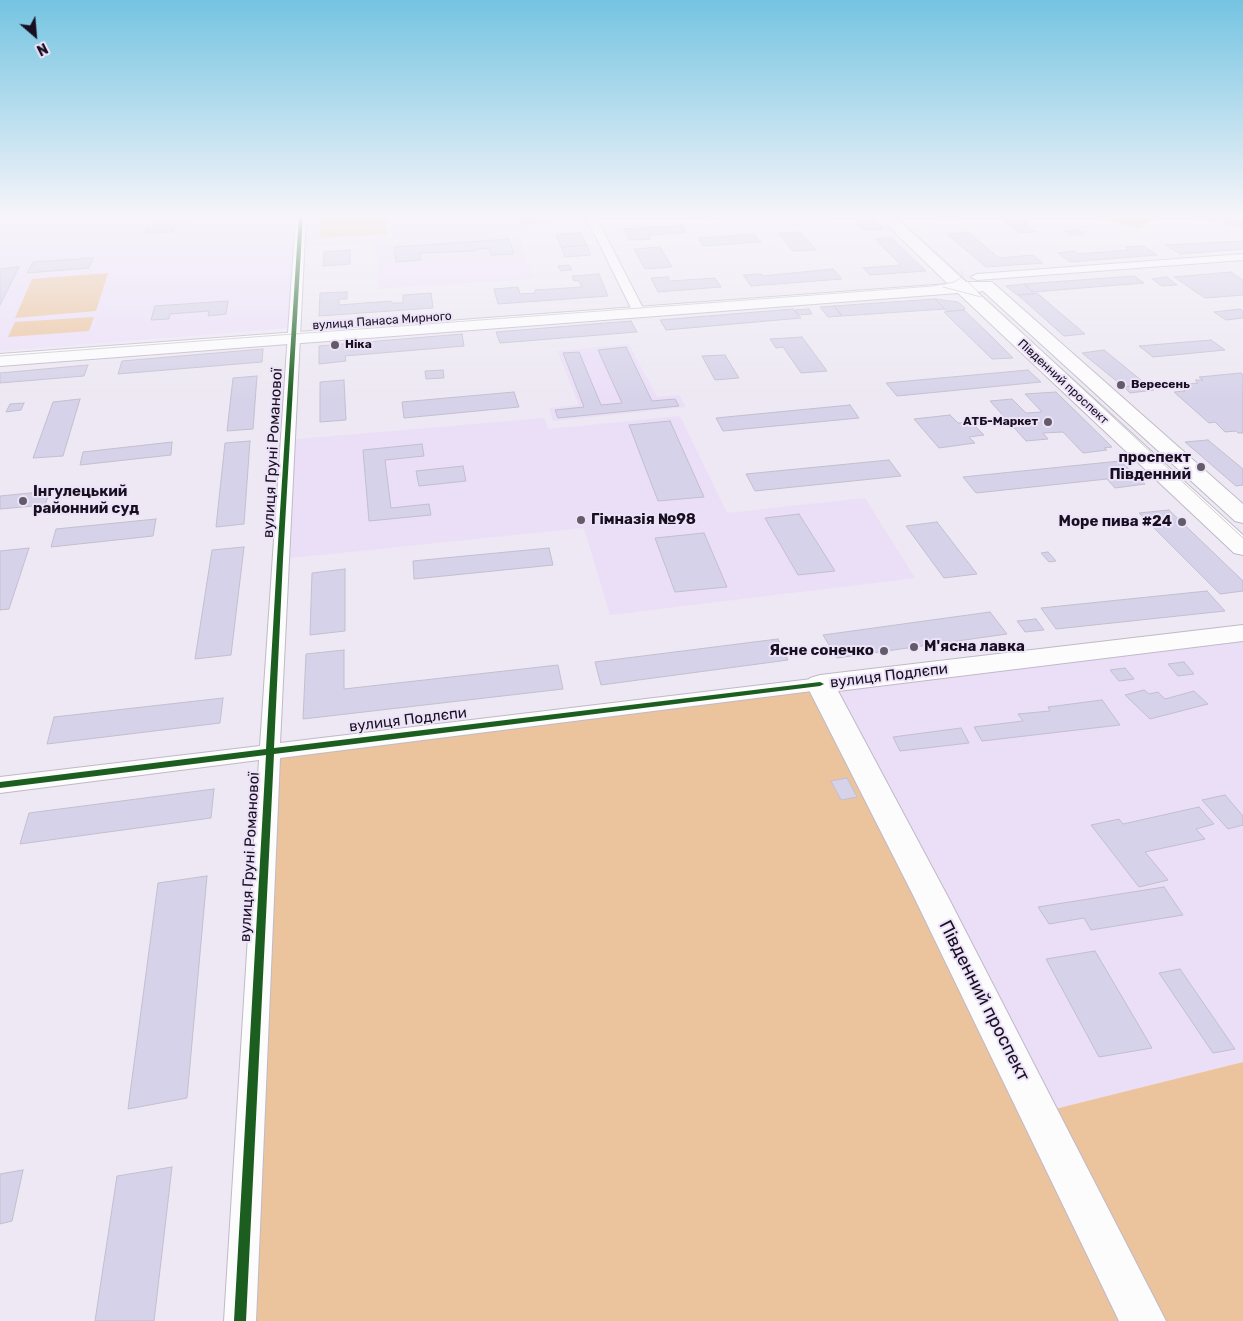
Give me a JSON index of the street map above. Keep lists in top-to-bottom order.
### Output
{
  "streets": {
    "main road": ["вулиця Панаса Мирного", "Південний проспект", "вулиця Подлєпи"],
    "street": ["вулиця Груні Романової"]
  },
  "crossings": [
    ["вулиця Панаса Мирного", "Південний проспект"],
    ["вулиця Панаса Мирного", "вулиця Груні Романової"],
    ["Південний проспект", "вулиця Подлєпи"],
    ["вулиця Груні Романової", "вулиця Подлєпи"]
  ],
  "places": [
    "Ніка",
    "Вересень",
    "АТБ-Маркет",
    "проспект Південний",
    "Інгулецький районний суд",
    "Гімназія №98",
    "Море пива #24",
    "М'ясна лавка",
    "Ясне сонечко"
  ],
  "north": "bottom right"
}
